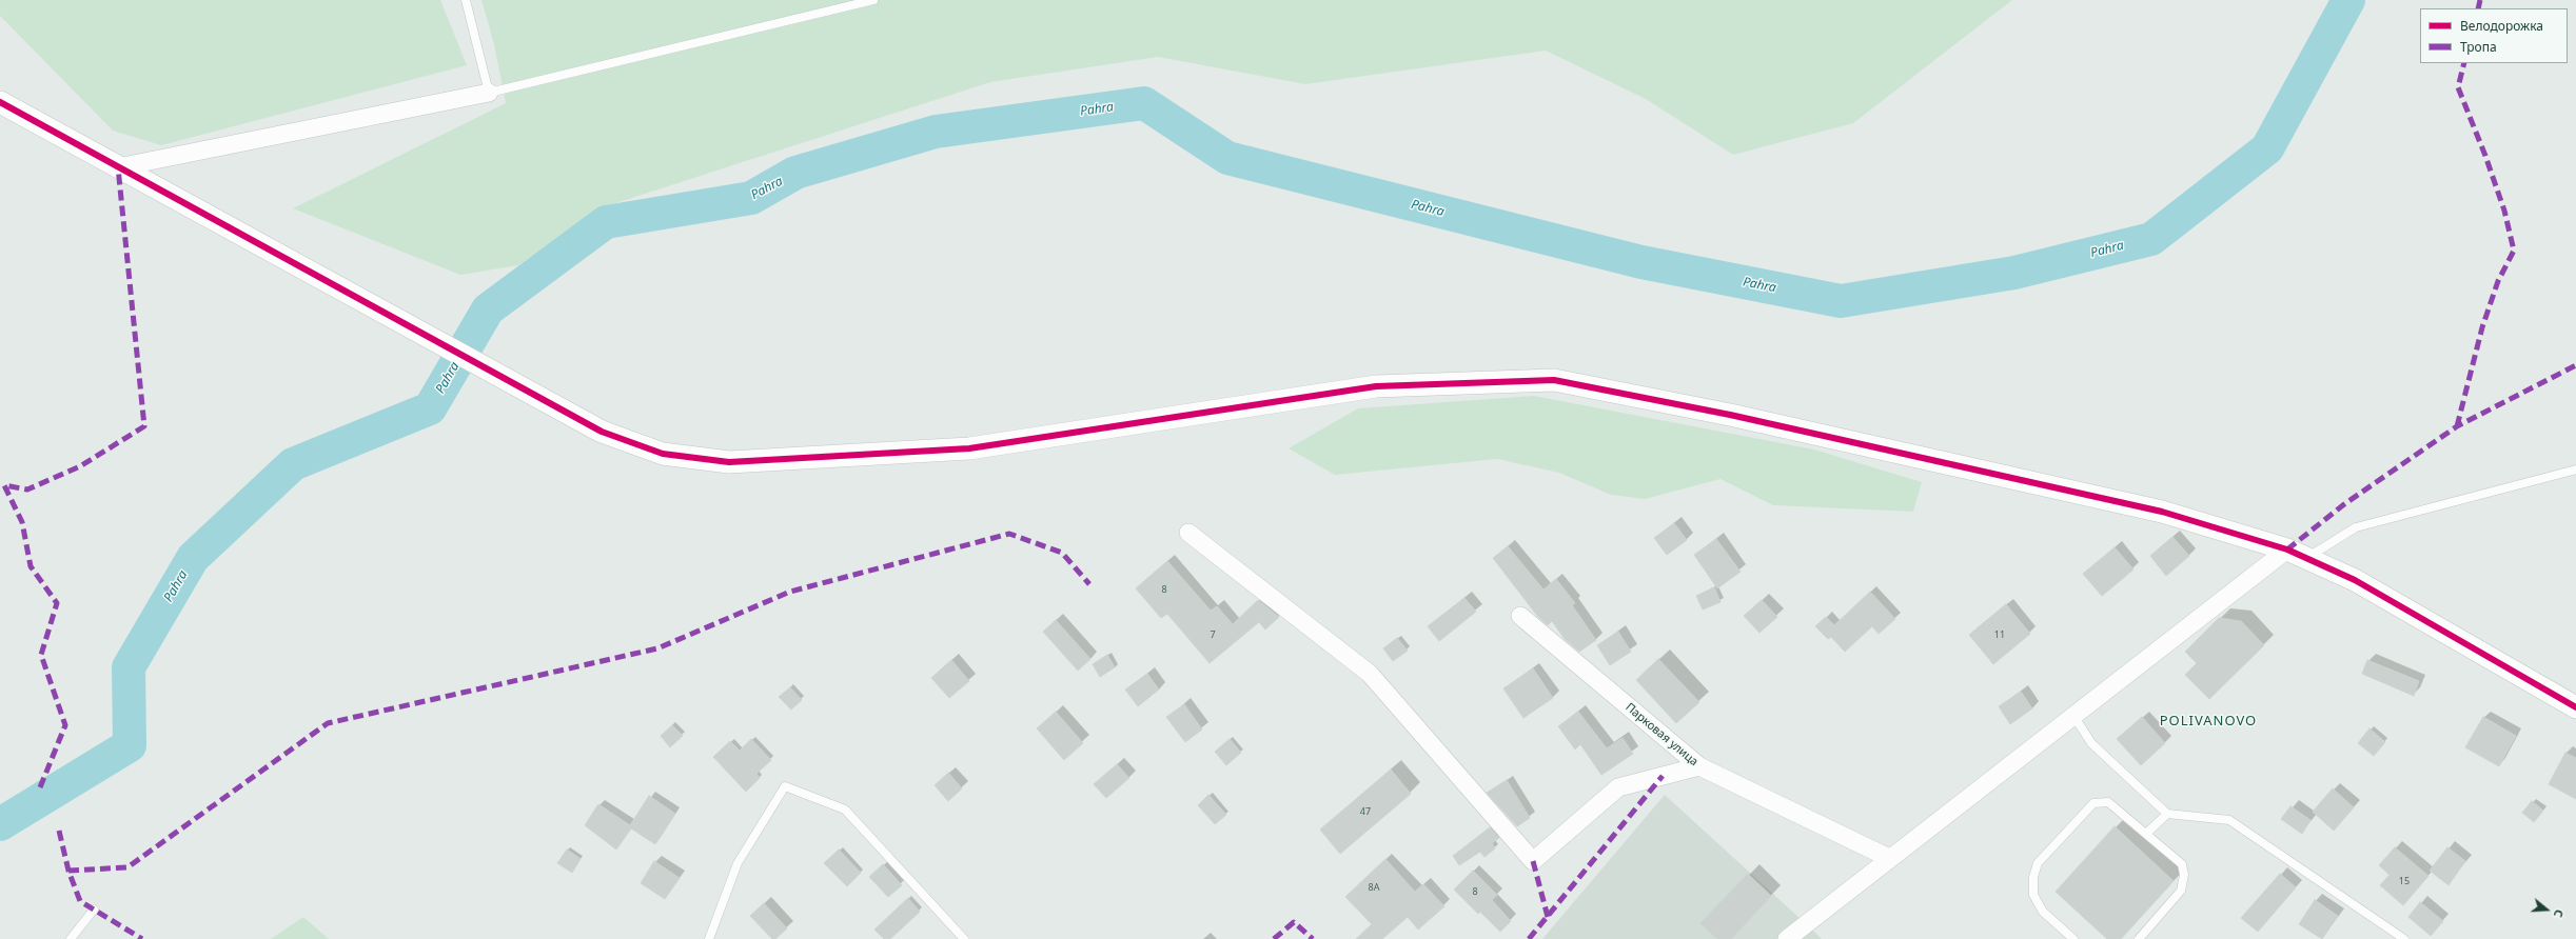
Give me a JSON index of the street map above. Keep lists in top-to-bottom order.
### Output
{
  "streets": {
    "street": ["Парковая улица"]
  },
  "districts": ["POLIVANOVO"],
  "water": ["Pahra"],
  "house_numbers": [
    "8",
    "7",
    "11",
    "47",
    "15",
    "8А",
    "8"
  ],
  "legend": ["Велодорожка", "Тропа"],
  "north": "right"
}
